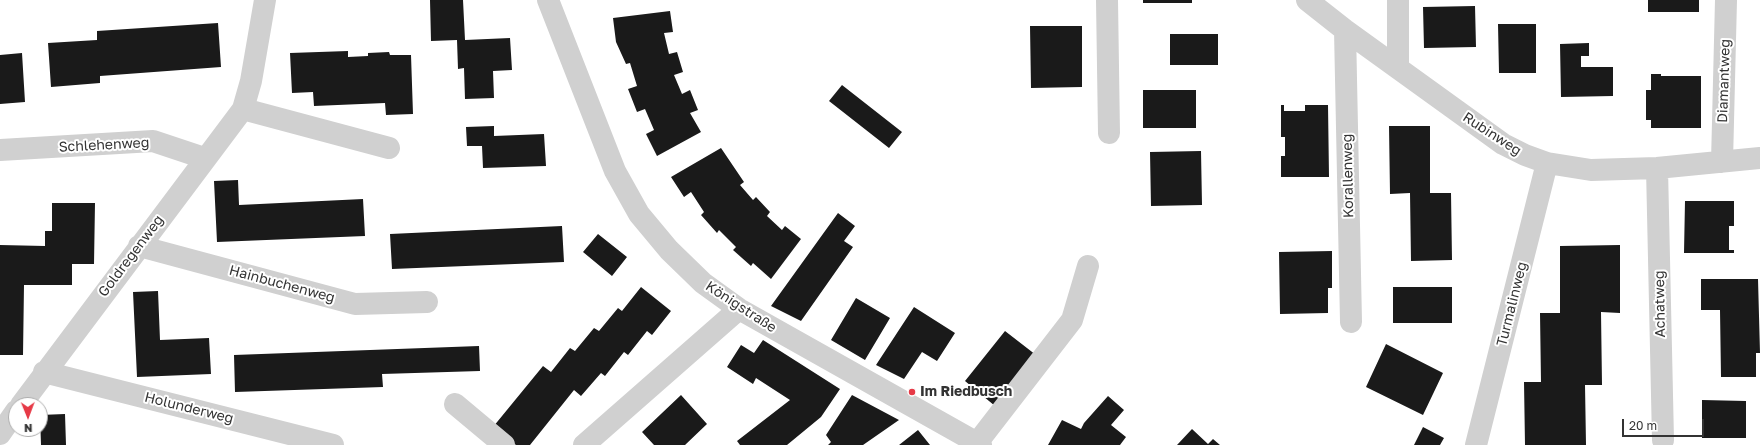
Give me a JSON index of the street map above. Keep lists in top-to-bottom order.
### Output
{
  "streets": {
    "street": [
      "Diamantweg",
      "Rubinweg",
      "Schlehenweg",
      "Korallenweg",
      "Goldregenweg",
      "Hainbuchenweg",
      "Turmalinweg",
      "Achatweg",
      "Königstraße",
      "Holunderweg"
    ]
  },
  "crossings": [
    ["Diamantweg", "Rubinweg"],
    ["Rubinweg", "Korallenweg"],
    ["Rubinweg", "Turmalinweg"],
    ["Rubinweg", "Achatweg"],
    ["Schlehenweg", "Goldregenweg"],
    ["Goldregenweg", "Hainbuchenweg"],
    ["Goldregenweg", "Holunderweg"]
  ],
  "places": ["Im Riedbusch"],
  "scale_bar": "20 m",
  "north": "bottom"
}
